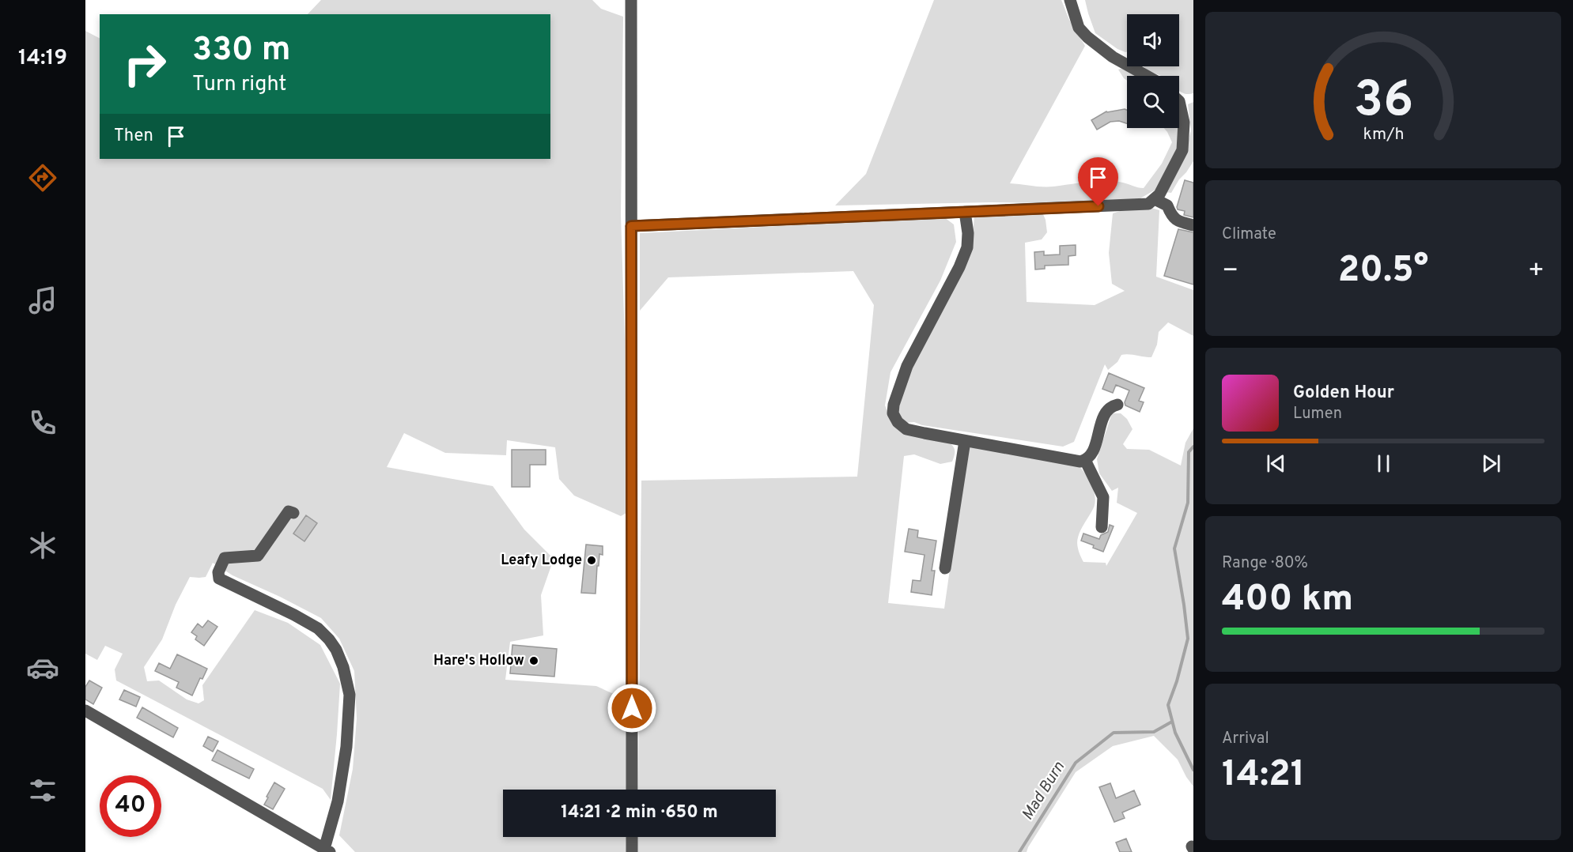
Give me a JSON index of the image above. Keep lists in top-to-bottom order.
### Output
{
  "water": ["Mad Burn"],
  "places": ["Leafy Lodge", "Hare's Hollow"],
  "page": {
    "tabs": "14:19",
    "turn": ["330 m", "Turn right"],
    "then": "Then",
    "tile": [
      "Climate",
      ["Range · 80%", "400 km"],
      ["Arrival", "14:21"]
    ],
    "heat": ["−", "20.5°", "+"],
    "song": ["Golden Hour", "Lumen"],
    "limit": "40",
    "trip": "14:21 · 2 min · 650 m",
    "gauge": ["36", "km/h"]
  }
}
